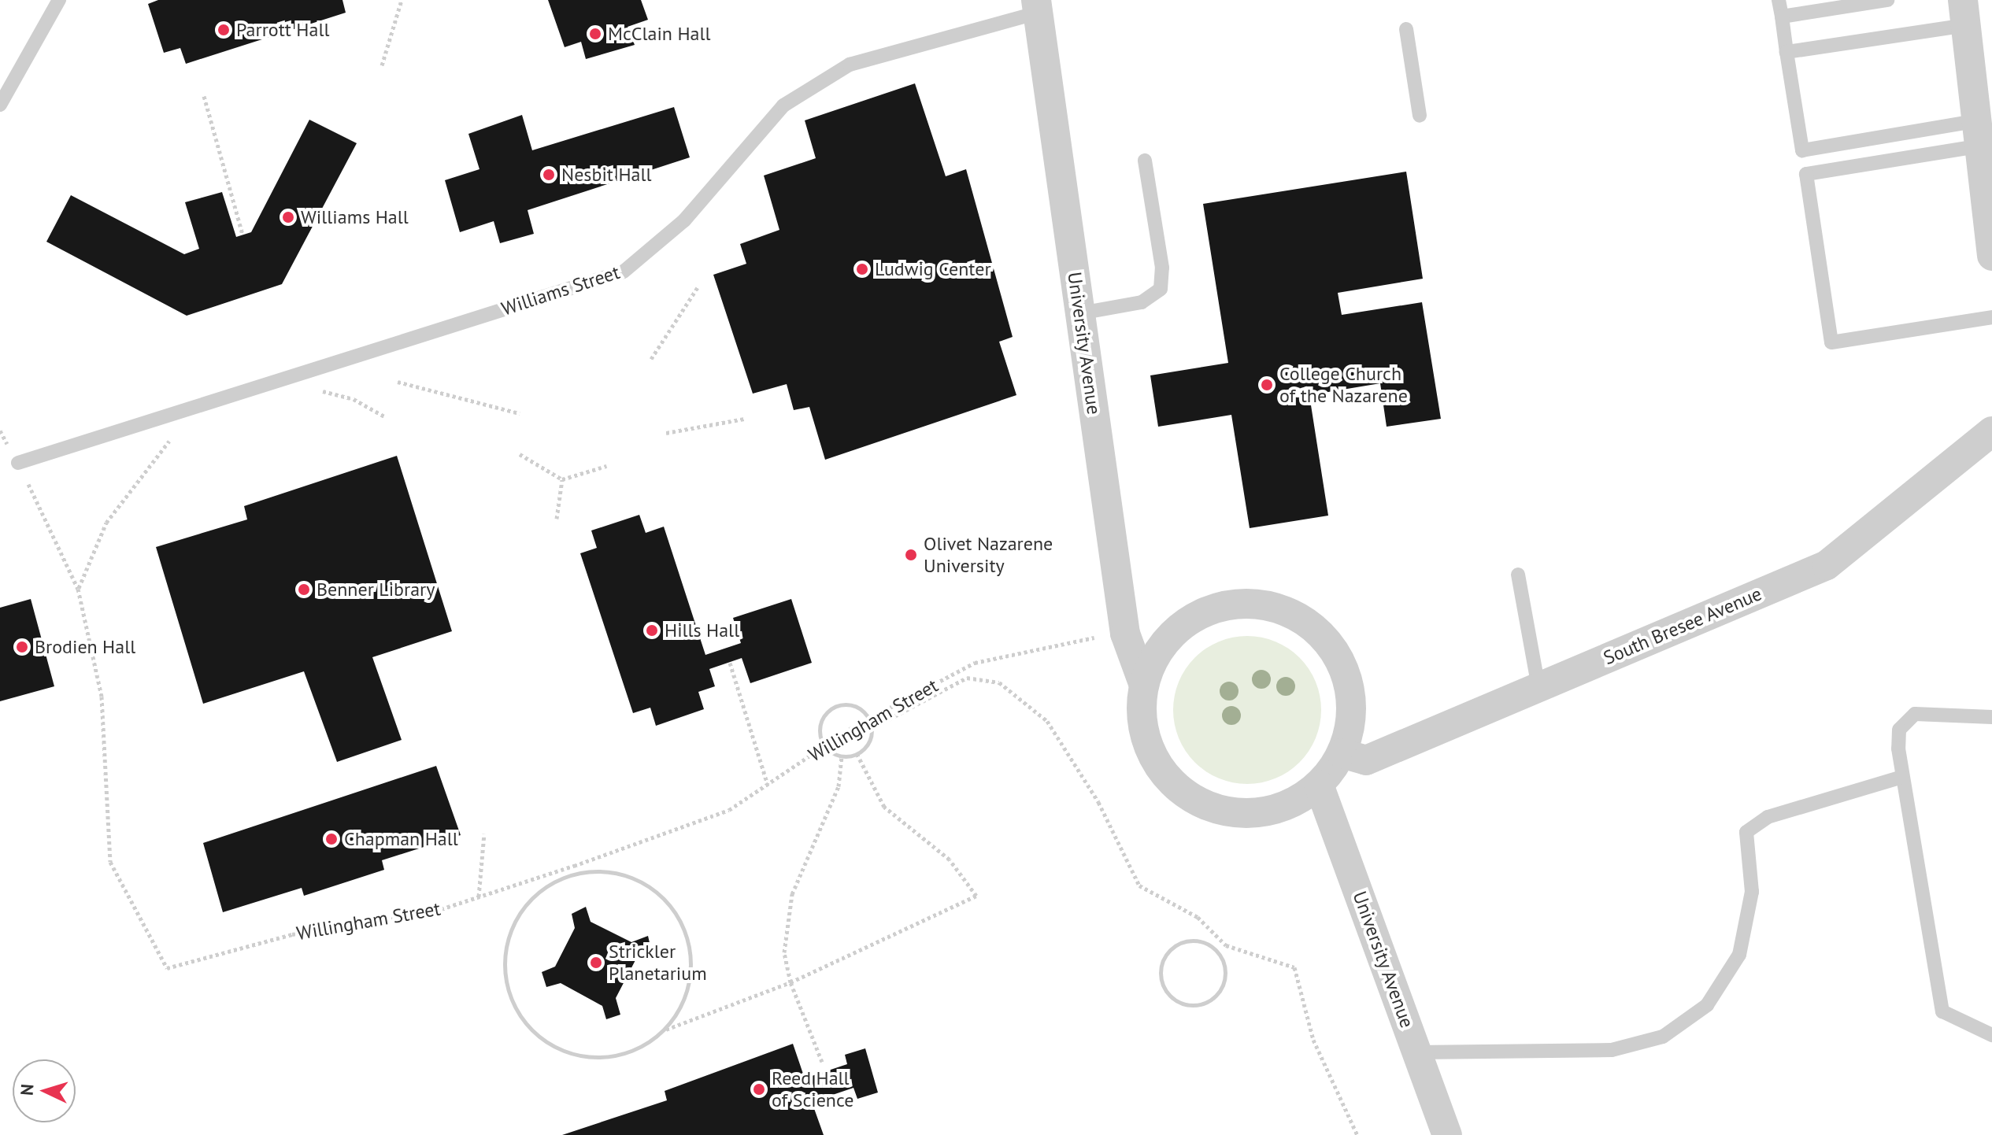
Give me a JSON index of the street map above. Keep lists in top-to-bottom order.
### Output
{
  "streets": {
    "street": ["University Avenue", "South Bresee Avenue"],
    "lane": ["Williams Street"],
    "path": ["Willingham Street"]
  },
  "crossings": [
    ["Williams Street", "University Avenue"],
    ["Williams Street", "Willingham Street"],
    ["University Avenue", "South Bresee Avenue"],
    ["University Avenue", "Willingham Street"]
  ],
  "places": [
    "Parrott Hall",
    "McClain Hall",
    "Nesbit Hall",
    "Williams Hall",
    "Ludwig Center",
    "College Church of the Nazarene",
    "Olivet Nazarene University",
    "Benner Library",
    "Hills Hall",
    "Brodien Hall",
    "Chapman Hall",
    "Strickler Planetarium",
    "Reed Hall of Science"
  ],
  "north": "left"
}
